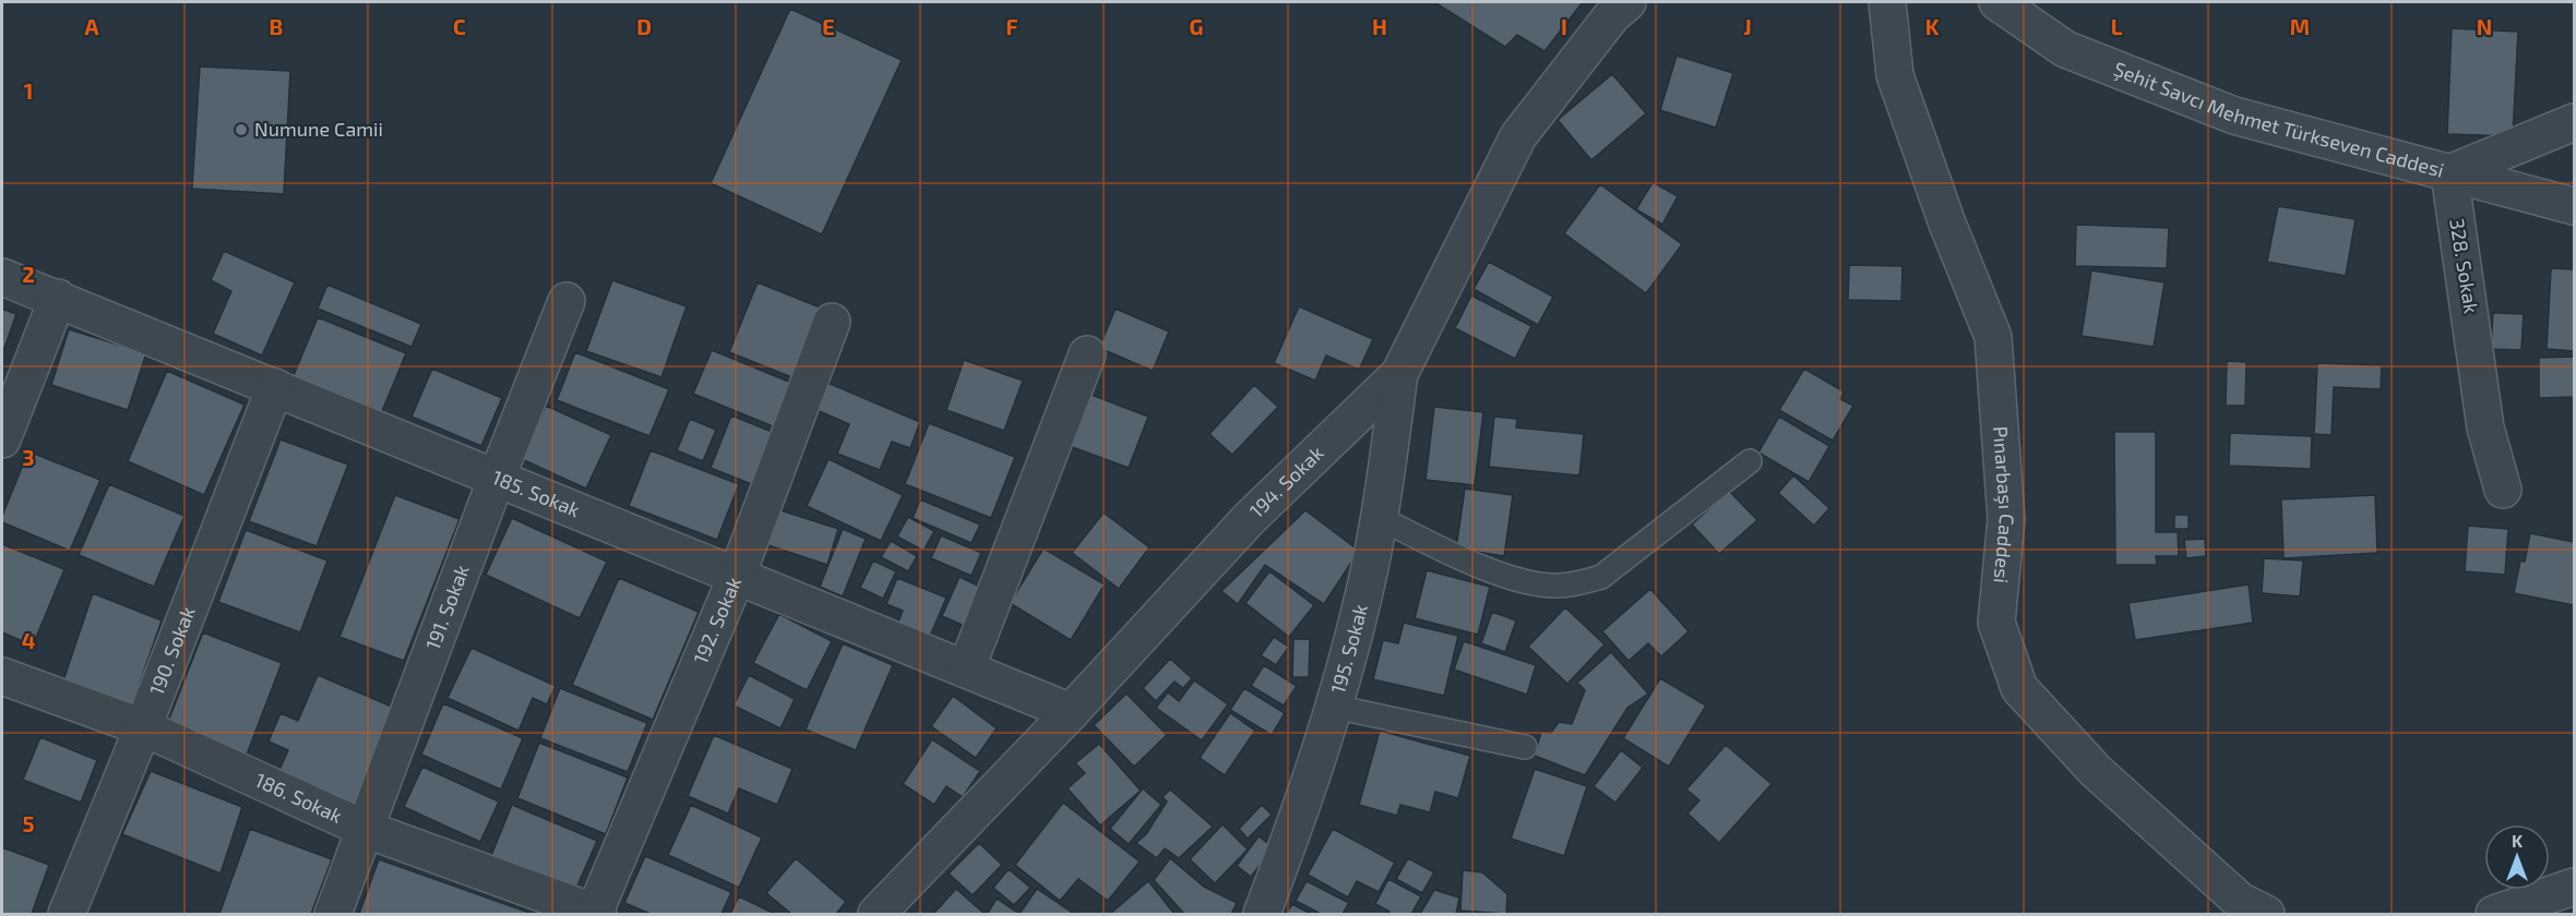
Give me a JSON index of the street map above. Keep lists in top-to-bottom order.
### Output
{
  "streets": {
    "street": [
      "Şehit Savcı Mehmet Türkseven Caddesi",
      "328. Sokak",
      "194. Sokak",
      "185. Sokak",
      "Pınarbaşı Caddesi",
      "191. Sokak",
      "192. Sokak",
      "195. Sokak",
      "190. Sokak",
      "186. Sokak"
    ]
  },
  "crossings": [
    ["Şehit Savcı Mehmet Türkseven Caddesi", "328. Sokak"],
    ["194. Sokak", "185. Sokak"],
    ["194. Sokak", "195. Sokak"],
    ["185. Sokak", "191. Sokak"],
    ["185. Sokak", "192. Sokak"],
    ["185. Sokak", "190. Sokak"],
    ["191. Sokak", "186. Sokak"],
    ["192. Sokak", "186. Sokak"],
    ["190. Sokak", "186. Sokak"]
  ],
  "places": ["Numune Camii"],
  "north": "top",
  "grid": {
    "columns": [
      "A",
      "B",
      "C",
      "D",
      "E",
      "F",
      "G",
      "H",
      "I",
      "J",
      "K",
      "L",
      "M",
      "N"
    ],
    "rows": [
      "1",
      "2",
      "3",
      "4",
      "5"
    ]
  }
}
